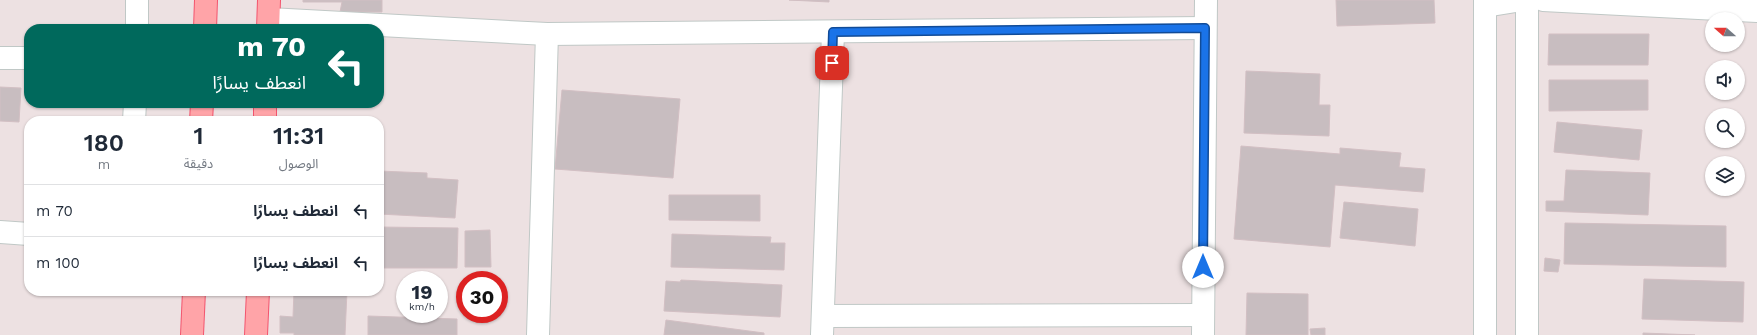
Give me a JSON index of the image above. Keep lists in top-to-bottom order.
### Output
{
  "north": "left",
  "page": {
    "turn": ["70 m", "انعطف يسارًا"],
    "eta": [
      "11:31",
      "الوصول",
      "1",
      "دقيقة",
      "180",
      "m"
    ],
    "list": [
      {
        "name": "انعطف يسارًا",
        "value": "70 m"
      },
      {
        "name": "انعطف يسارًا",
        "value": "100 m"
      }
    ],
    "speed": "19 km/h",
    "limit": "30"
  }
}
